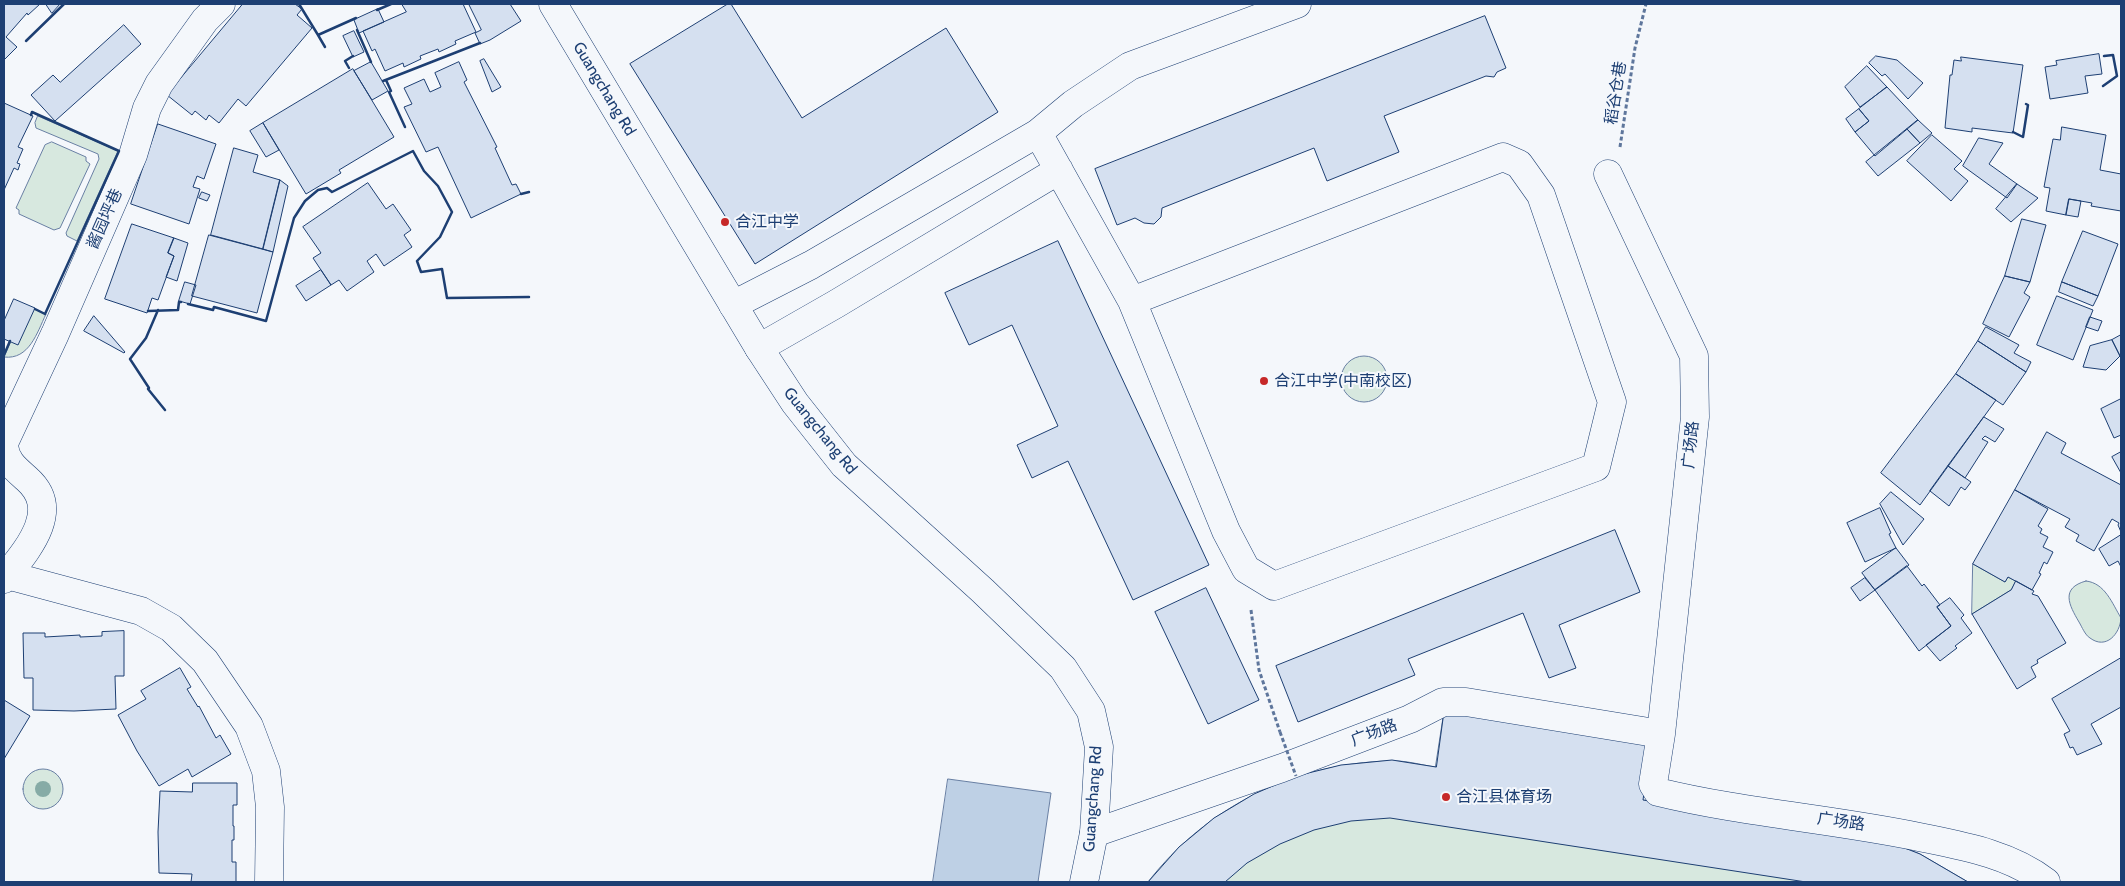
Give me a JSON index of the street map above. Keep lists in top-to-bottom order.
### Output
{
  "streets": {
    "street": ["Guangchang Rd", "酱园坪巷", "广场路"],
    "path": ["稻谷仓巷"]
  },
  "crossings": [
    ["Guangchang Rd", "广场路"],
    ["稻谷仓巷", "广场路"]
  ],
  "places": ["合江中学", "合江中学(中南校区)", "合江县体育场"]
}
